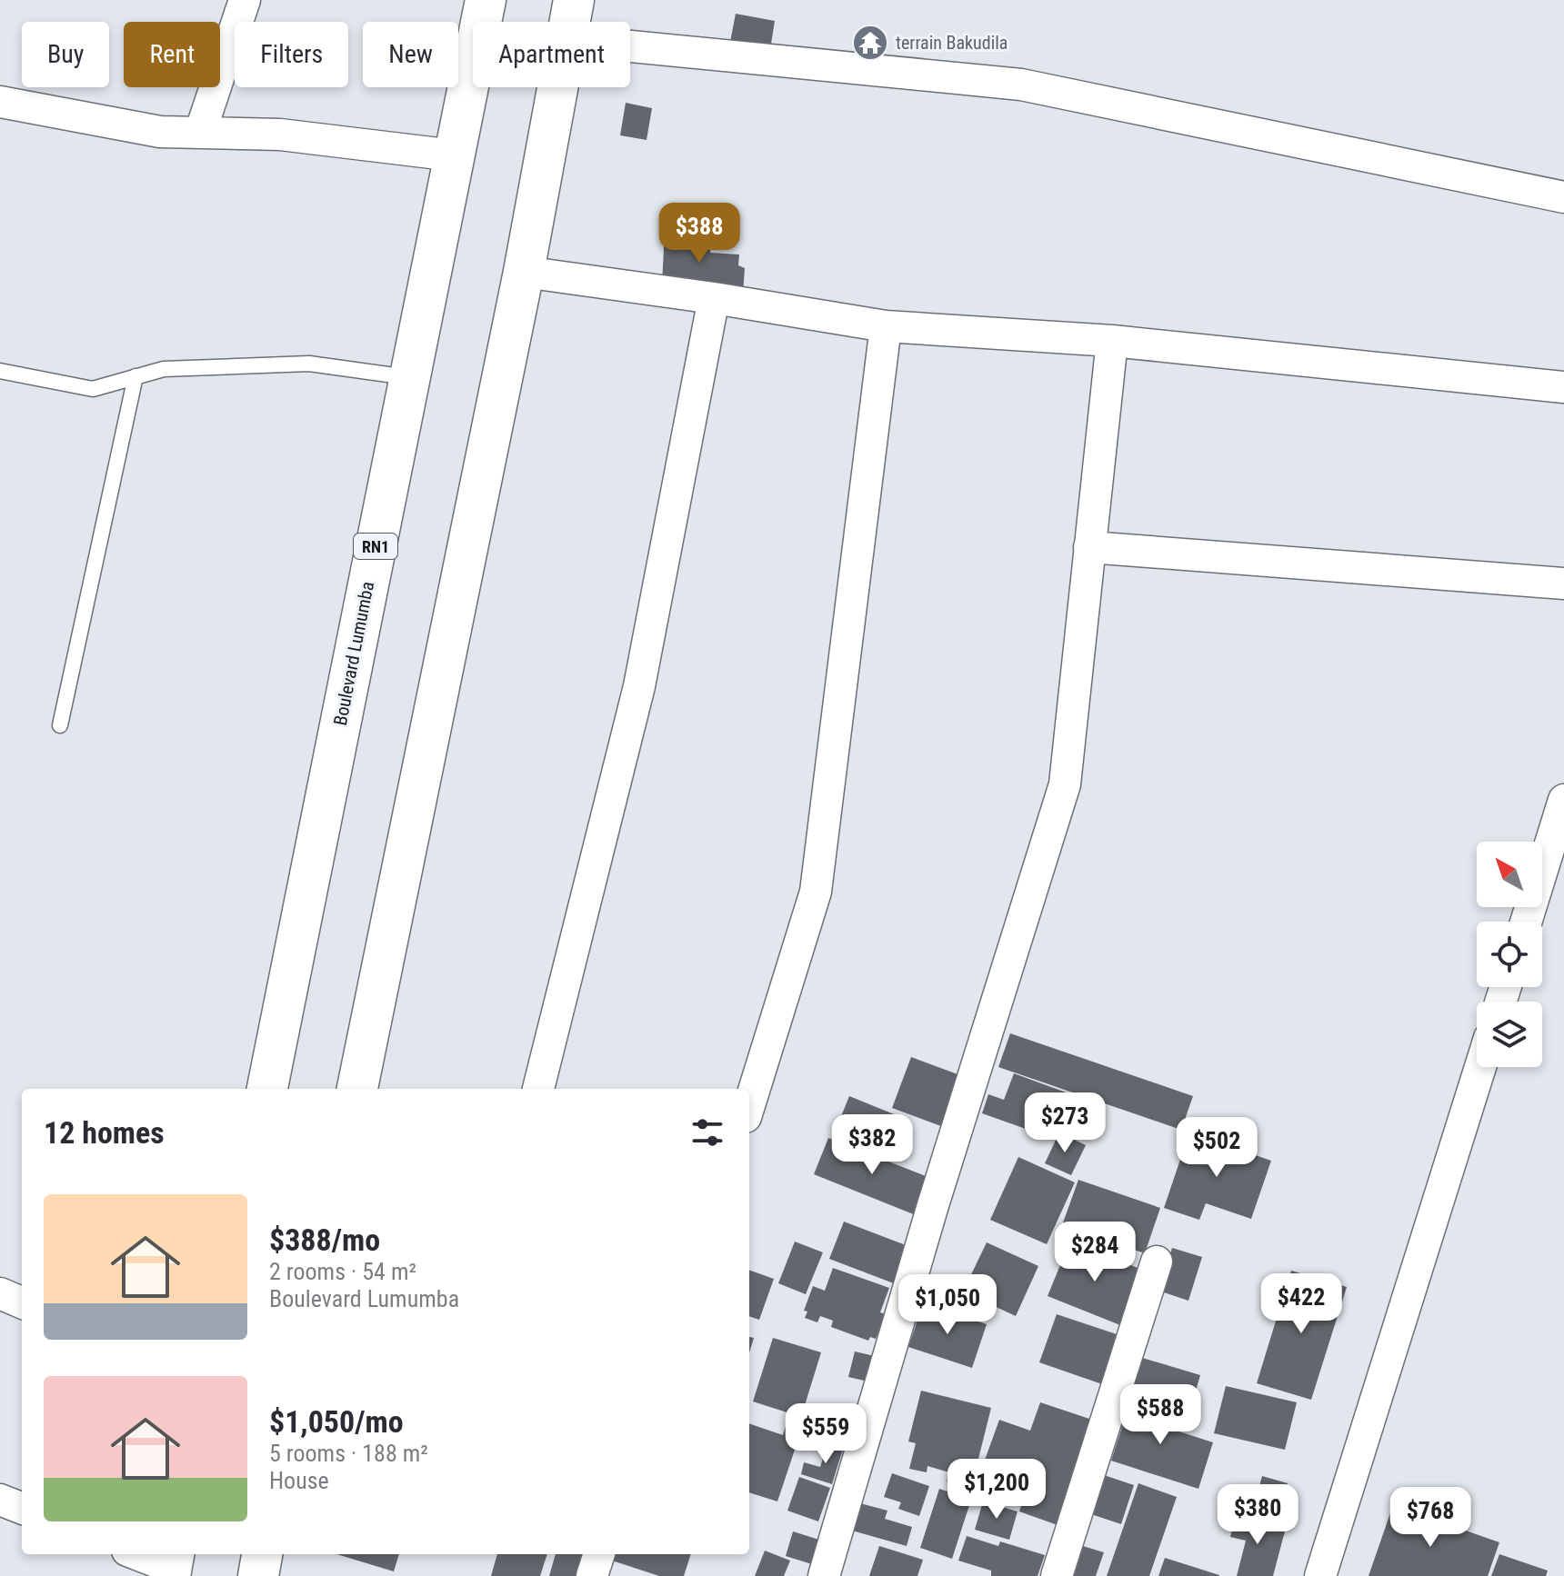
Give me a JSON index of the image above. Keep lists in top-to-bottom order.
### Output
{
  "streets": {
    "highway": ["RN1", "Boulevard Lumumba"]
  },
  "places": {
    "temple": ["terrain Bakudila"]
  },
  "north": "top left",
  "page": {
    "chip": [
      "Buy",
      "Rent",
      "Filters",
      "New",
      "Apartment"
    ],
    "price": [
      "$388",
      "$273",
      "$382",
      "$502",
      "$284",
      "$422",
      "$1,050",
      "$588",
      "$559",
      "$1,200",
      "$380",
      "$768"
    ],
    "heading": "12 homes",
    "list": [
      {
        "name": "$388/mo",
        "note": "2 rooms · 54 m² · Boulevard Lumumba"
      },
      {
        "name": "$1,050/mo",
        "note": "5 rooms · 188 m² · House"
      }
    ]
  }
}
